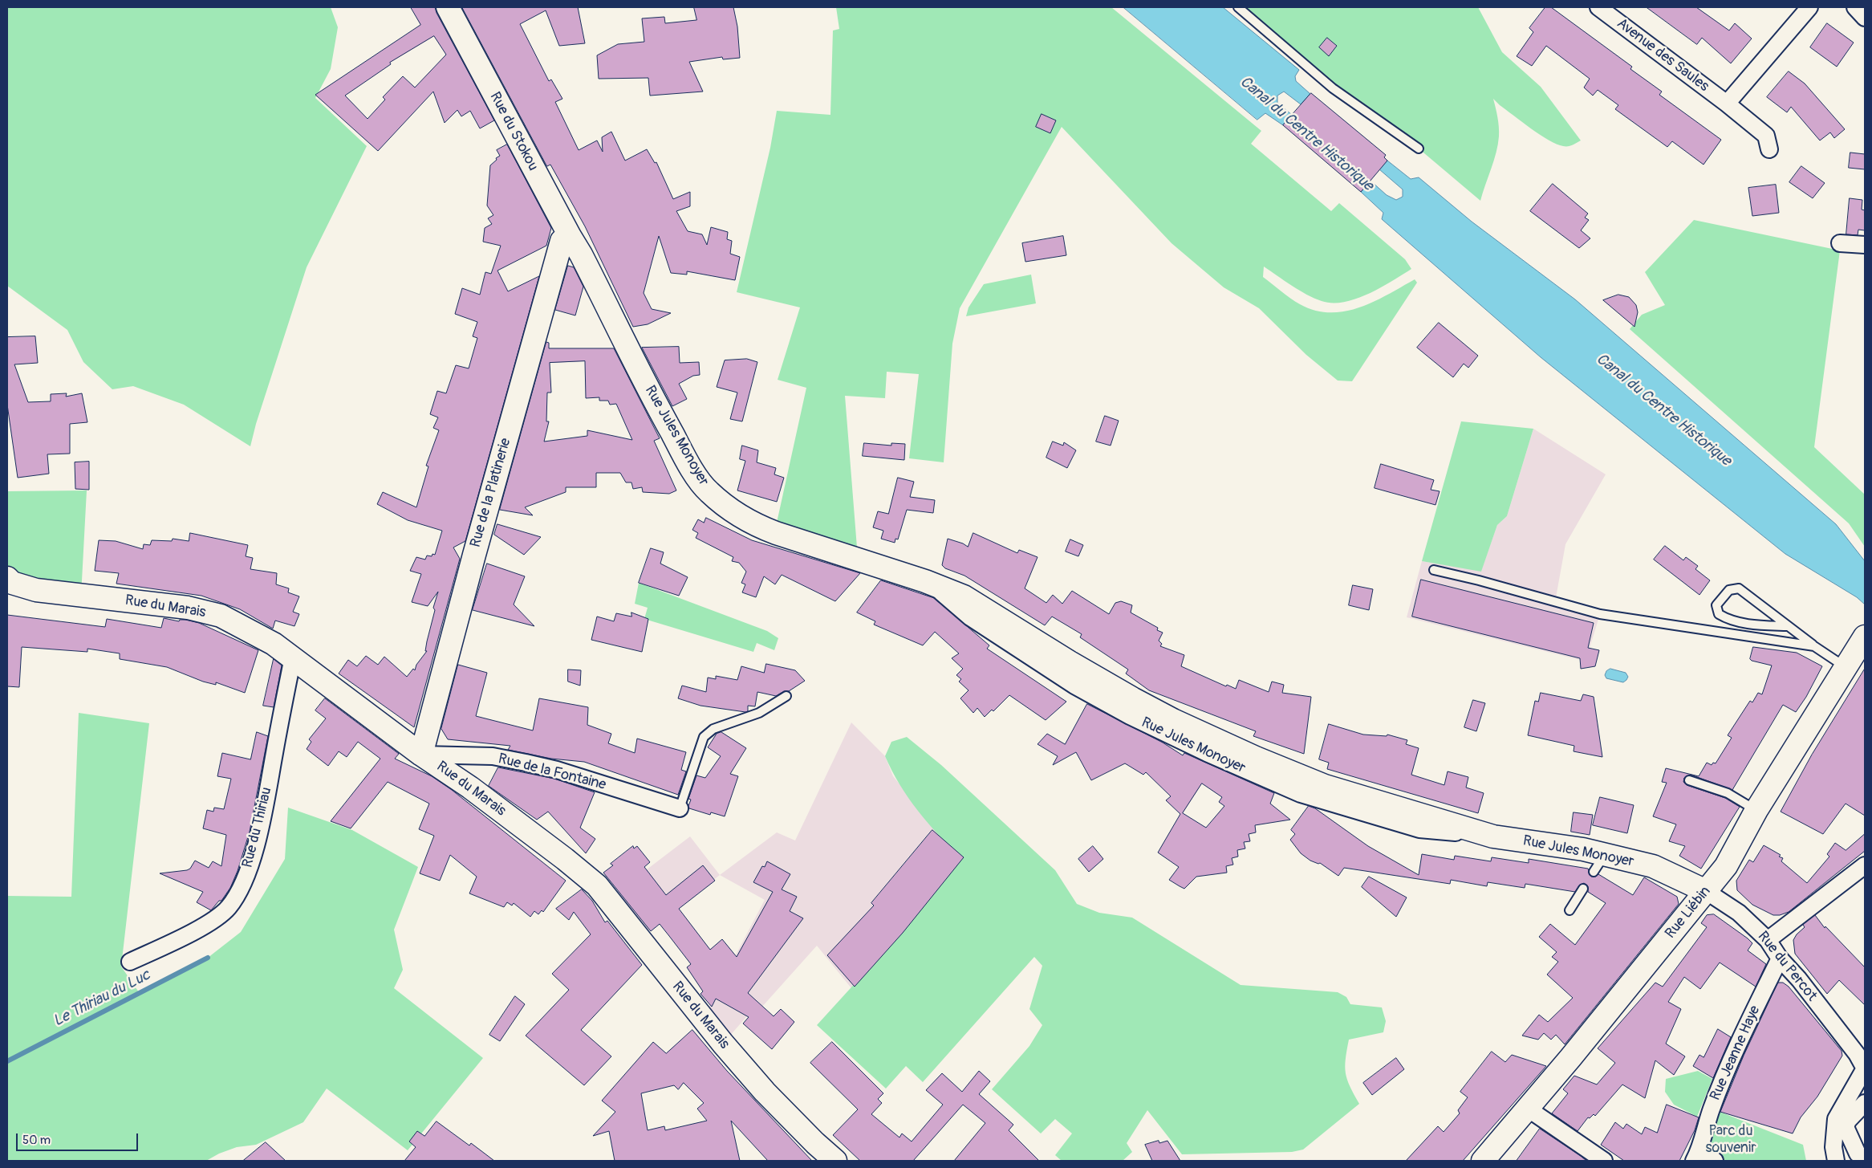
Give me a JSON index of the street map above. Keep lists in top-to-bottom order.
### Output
{
  "streets": {
    "street": [
      "Avenue des Saules",
      "Rue du Stokou",
      "Rue Jules Monoyer",
      "Rue de la Platinerie",
      "Rue du Marais",
      "Rue de la Fontaine",
      "Rue du Thiriau",
      "Rue Liébin",
      "Rue du Percot",
      "Rue Jeanne Haye"
    ]
  },
  "crossings": [
    ["Rue du Stokou", "Rue Jules Monoyer"],
    ["Rue du Stokou", "Rue de la Platinerie"],
    ["Rue Jules Monoyer", "Rue Liébin"],
    ["Rue Jules Monoyer", "Rue du Percot"],
    ["Rue de la Platinerie", "Rue du Marais"],
    ["Rue de la Platinerie", "Rue de la Fontaine"],
    ["Rue du Marais", "Rue de la Fontaine"],
    ["Rue du Marais", "Rue du Thiriau"],
    ["Rue Liébin", "Rue du Percot"],
    ["Rue du Percot", "Rue Jeanne Haye"]
  ],
  "water": ["Canal du Centre Historique", "Le Thiriau du Luc"],
  "parks": ["Parc du souvenir"],
  "scale_bar": "50 m"
}
